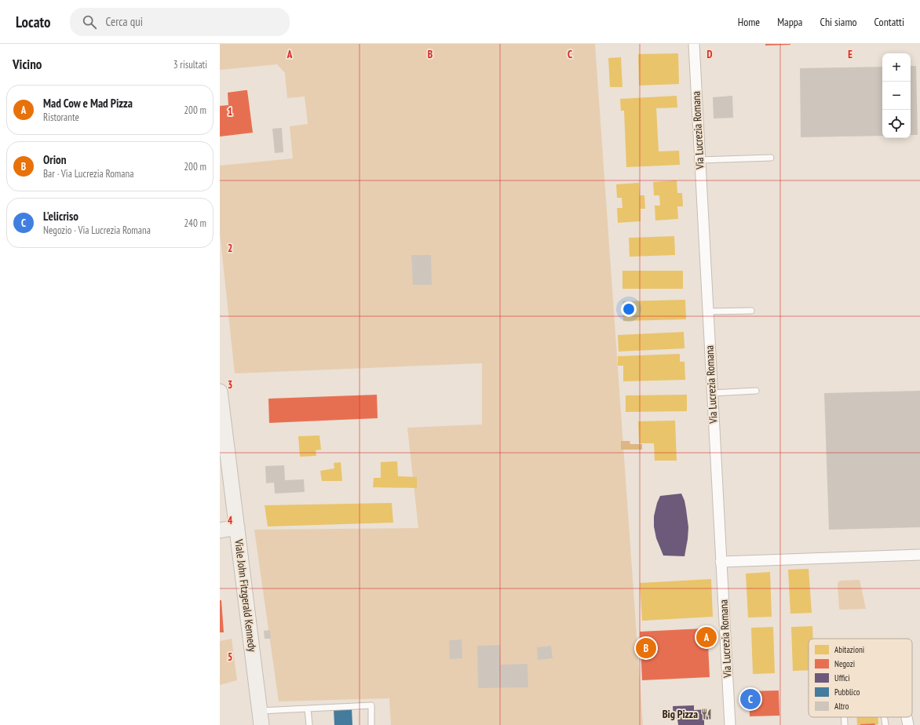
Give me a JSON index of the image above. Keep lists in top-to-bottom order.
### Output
{
  "streets": {
    "street": ["Via Lucrezia Romana", "Viale John Fitzgerald Kennedy"]
  },
  "places": {
    "restaurant": ["Big Pizza"]
  },
  "legend": [
    "Abitazioni",
    "Negozi",
    "Uffici",
    "Pubblico",
    "Altro"
  ],
  "page": {
    "header": "Locato",
    "search": "Cerca qui",
    "nav": [
      "Home",
      "Mappa",
      "Chi siamo",
      "Contatti"
    ],
    "heading": ["Vicino", "3 risultati"],
    "map_buttons": ["+", "−"],
    "list": [
      {
        "mark": "A",
        "name": "Mad Cow e Mad Pizza",
        "note": "Ristorante",
        "value": "200 m"
      },
      {
        "mark": "B",
        "name": "Orion",
        "note": "Bar · Via Lucrezia Romana",
        "value": "200 m"
      },
      {
        "mark": "C",
        "name": "L'elicriso",
        "note": "Negozio · Via Lucrezia Romana",
        "value": "240 m"
      }
    ],
    "pins": ["A", "B", "C"]
  },
  "grid": {
    "columns": [
      "A",
      "B",
      "C",
      "D",
      "E"
    ],
    "rows": [
      "1",
      "2",
      "3",
      "4",
      "5"
    ]
  }
}
